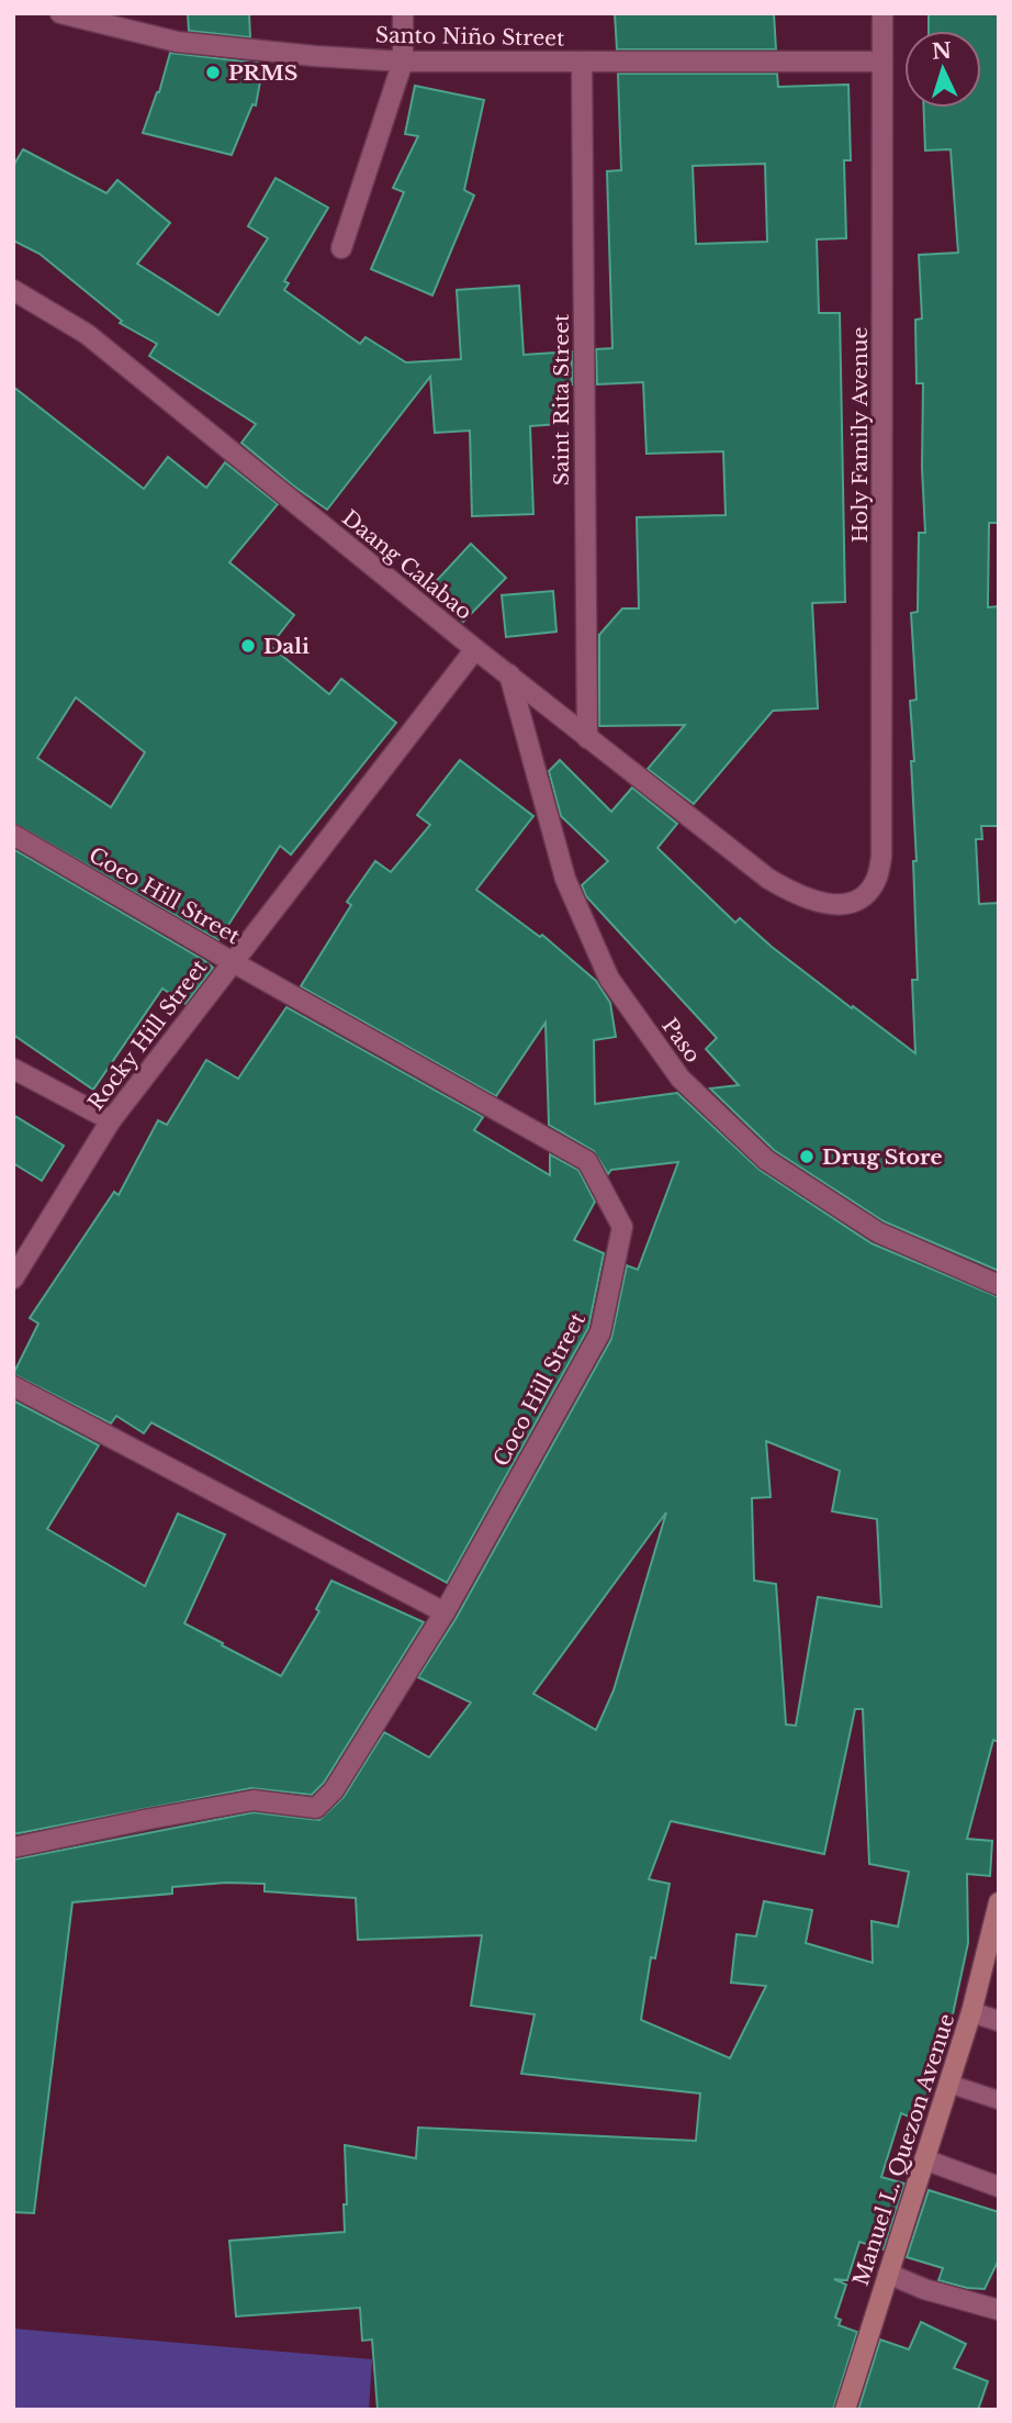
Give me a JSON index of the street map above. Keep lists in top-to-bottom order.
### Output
{
  "streets": {
    "main road": ["Manuel L. Quezon Avenue"],
    "street": [
      "Santo Niño Street",
      "Saint Rita Street",
      "Holy Family Avenue",
      "Daang Calabao",
      "Coco Hill Street",
      "Rocky Hill Street",
      "Paso"
    ]
  },
  "crossings": [
    ["Santo Niño Street", "Saint Rita Street"],
    ["Santo Niño Street", "Holy Family Avenue"],
    ["Saint Rita Street", "Daang Calabao"],
    ["Holy Family Avenue", "Daang Calabao"],
    ["Daang Calabao", "Rocky Hill Street"],
    ["Daang Calabao", "Paso"],
    ["Coco Hill Street", "Rocky Hill Street"]
  ],
  "places": ["PRMS", "Dali", "Drug Store"],
  "north": "top"
}
